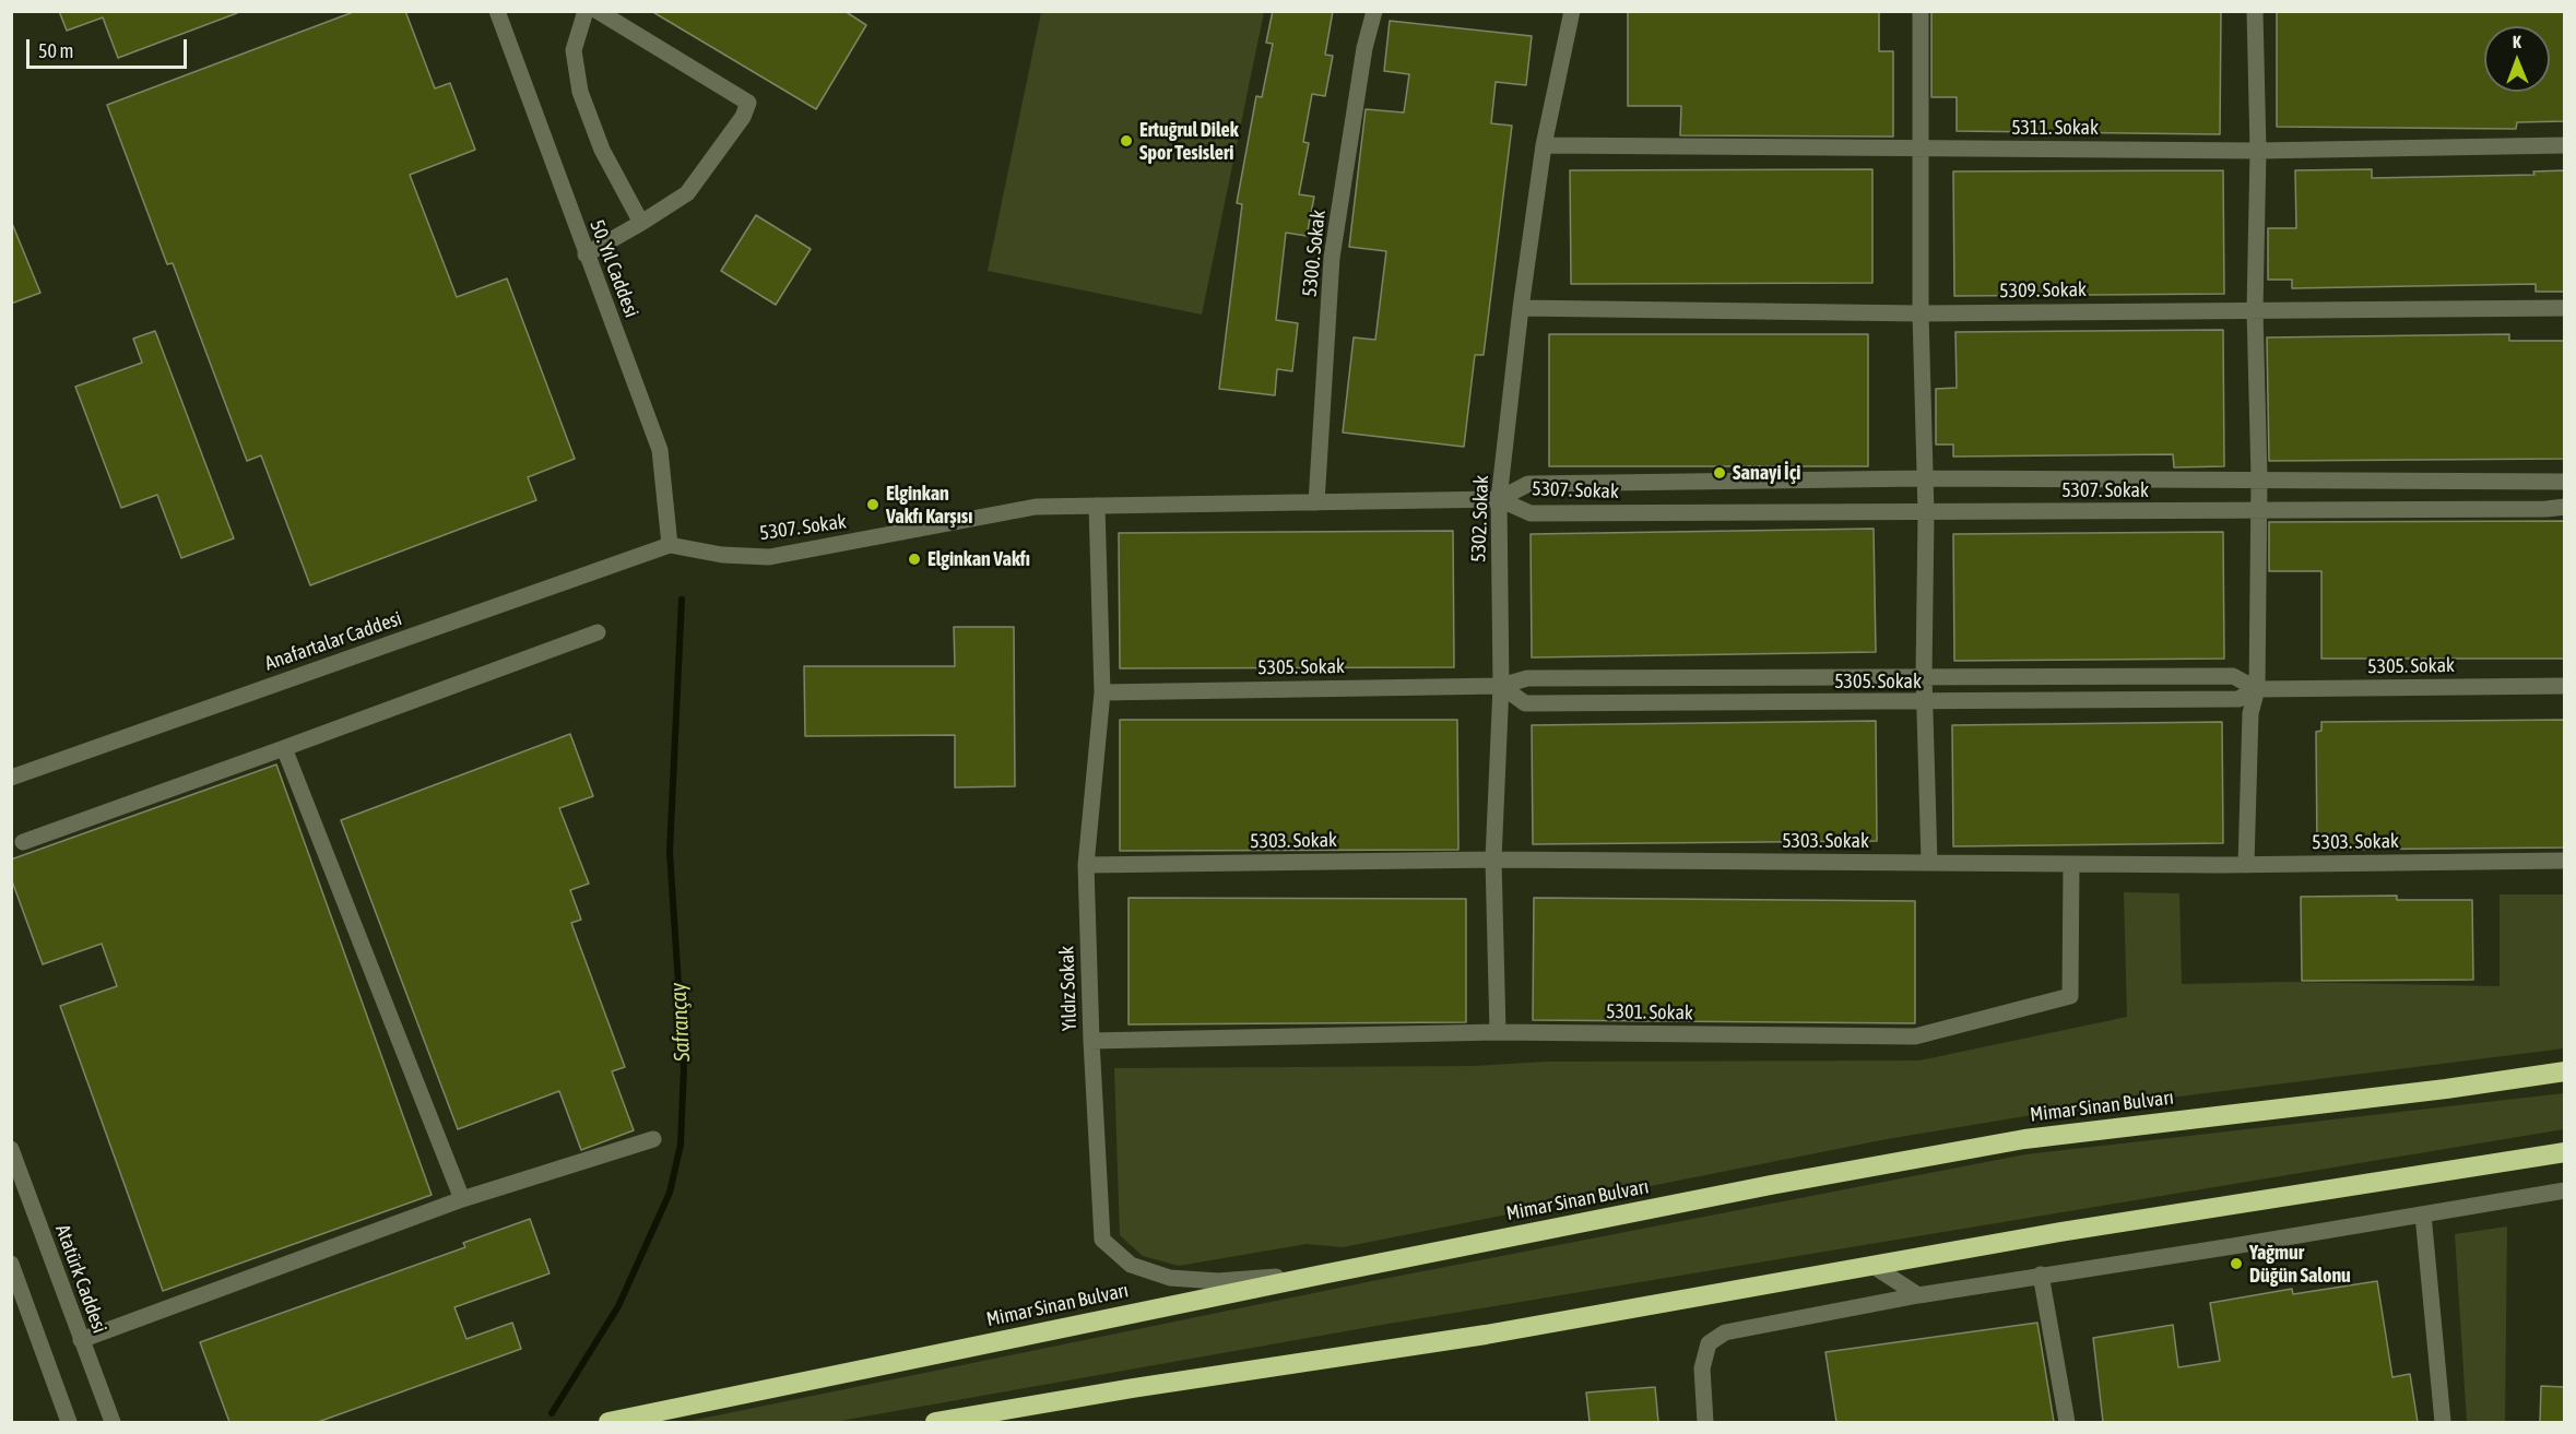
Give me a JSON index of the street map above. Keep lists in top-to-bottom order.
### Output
{
  "streets": {
    "highway": ["Mimar Sinan Bulvarı"],
    "street": [
      "5311. Sokak",
      "5300. Sokak",
      "50. Yıl Caddesi",
      "5309. Sokak",
      "5307. Sokak",
      "5302. Sokak",
      "Anafartalar Caddesi",
      "5305. Sokak",
      "5303. Sokak",
      "Yıldız Sokak",
      "5301. Sokak",
      "Atatürk Caddesi"
    ]
  },
  "crossings": [
    ["5311. Sokak", "5302. Sokak"],
    ["5300. Sokak", "5307. Sokak"],
    ["50. Yıl Caddesi", "5307. Sokak"],
    ["50. Yıl Caddesi", "Anafartalar Caddesi"],
    ["5309. Sokak", "5302. Sokak"],
    ["5307. Sokak", "5302. Sokak"],
    ["5307. Sokak", "Anafartalar Caddesi"],
    ["5307. Sokak", "Yıldız Sokak"],
    ["5302. Sokak", "5305. Sokak"],
    ["5302. Sokak", "5303. Sokak"],
    ["5302. Sokak", "5301. Sokak"],
    ["5305. Sokak", "Yıldız Sokak"],
    ["5303. Sokak", "Yıldız Sokak"],
    ["5303. Sokak", "5301. Sokak"],
    ["Yıldız Sokak", "5301. Sokak"],
    ["Yıldız Sokak", "Mimar Sinan Bulvarı"]
  ],
  "water": ["Safrançay"],
  "places": [
    "Ertuğrul Dilek Spor Tesisleri",
    "Sanayi İçi",
    "Elginkan Vakfı Karşısı",
    "Elginkan Vakfı",
    "Yağmur Düğün Salonu"
  ],
  "scale_bar": "50 m",
  "north": "top"
}
